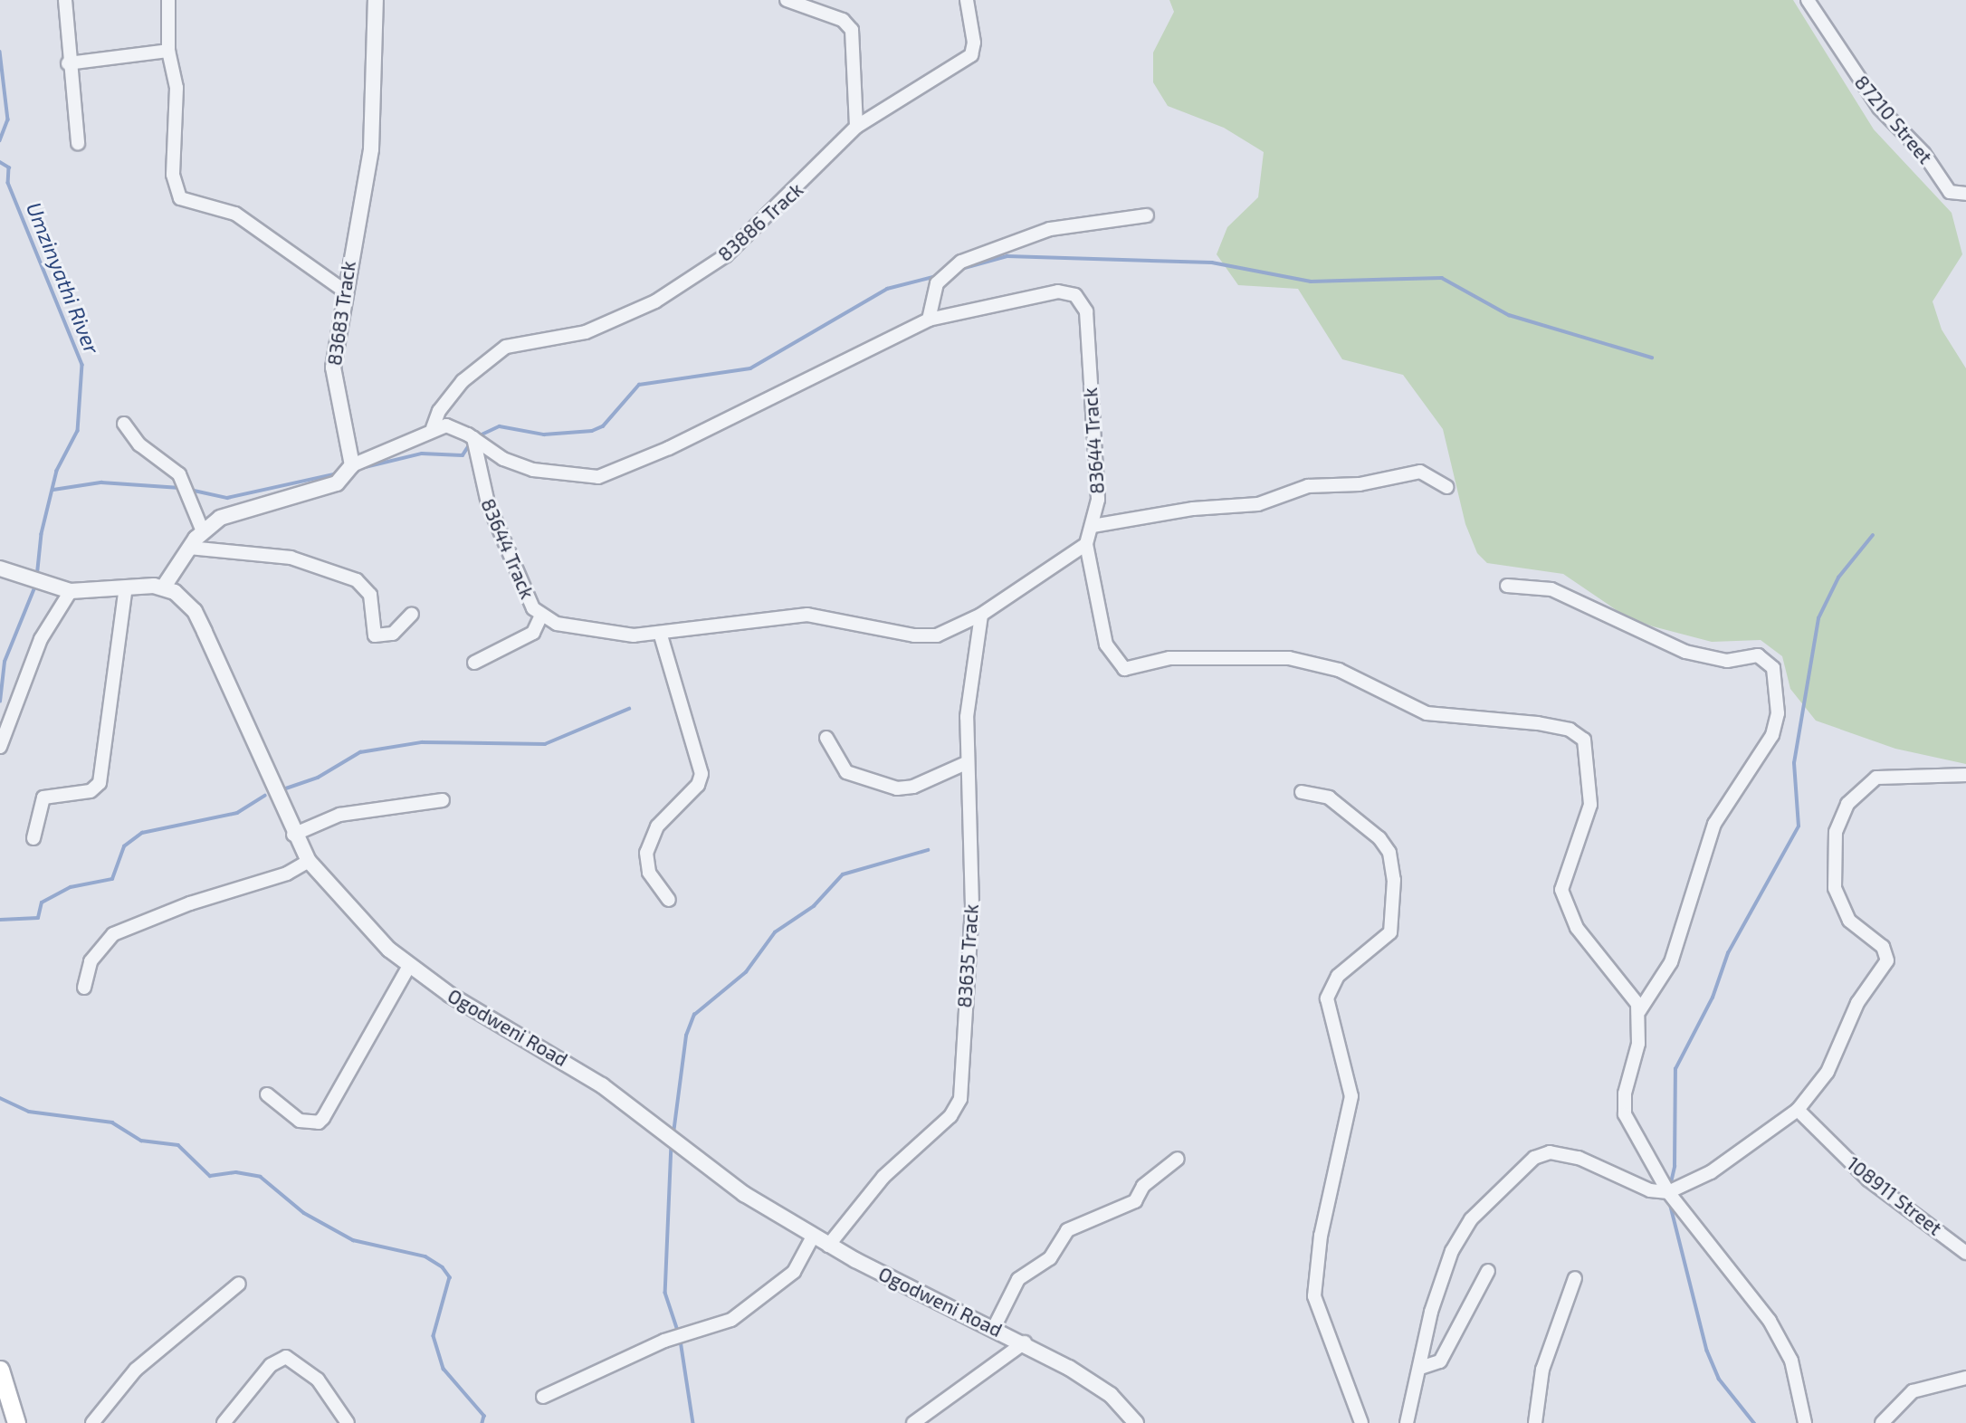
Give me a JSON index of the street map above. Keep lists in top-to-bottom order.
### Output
{
  "streets": {
    "street": [
      "87210 Street",
      "83886 Track",
      "83683 Track",
      "83644 Track",
      "83635 Track",
      "Ogodweni Road",
      "108911 Street"
    ]
  },
  "crossings": [
    ["83886 Track", "83644 Track"],
    ["83644 Track", "83635 Track"],
    ["83635 Track", "Ogodweni Road"]
  ],
  "water": ["Umzinyathi River"]
}
